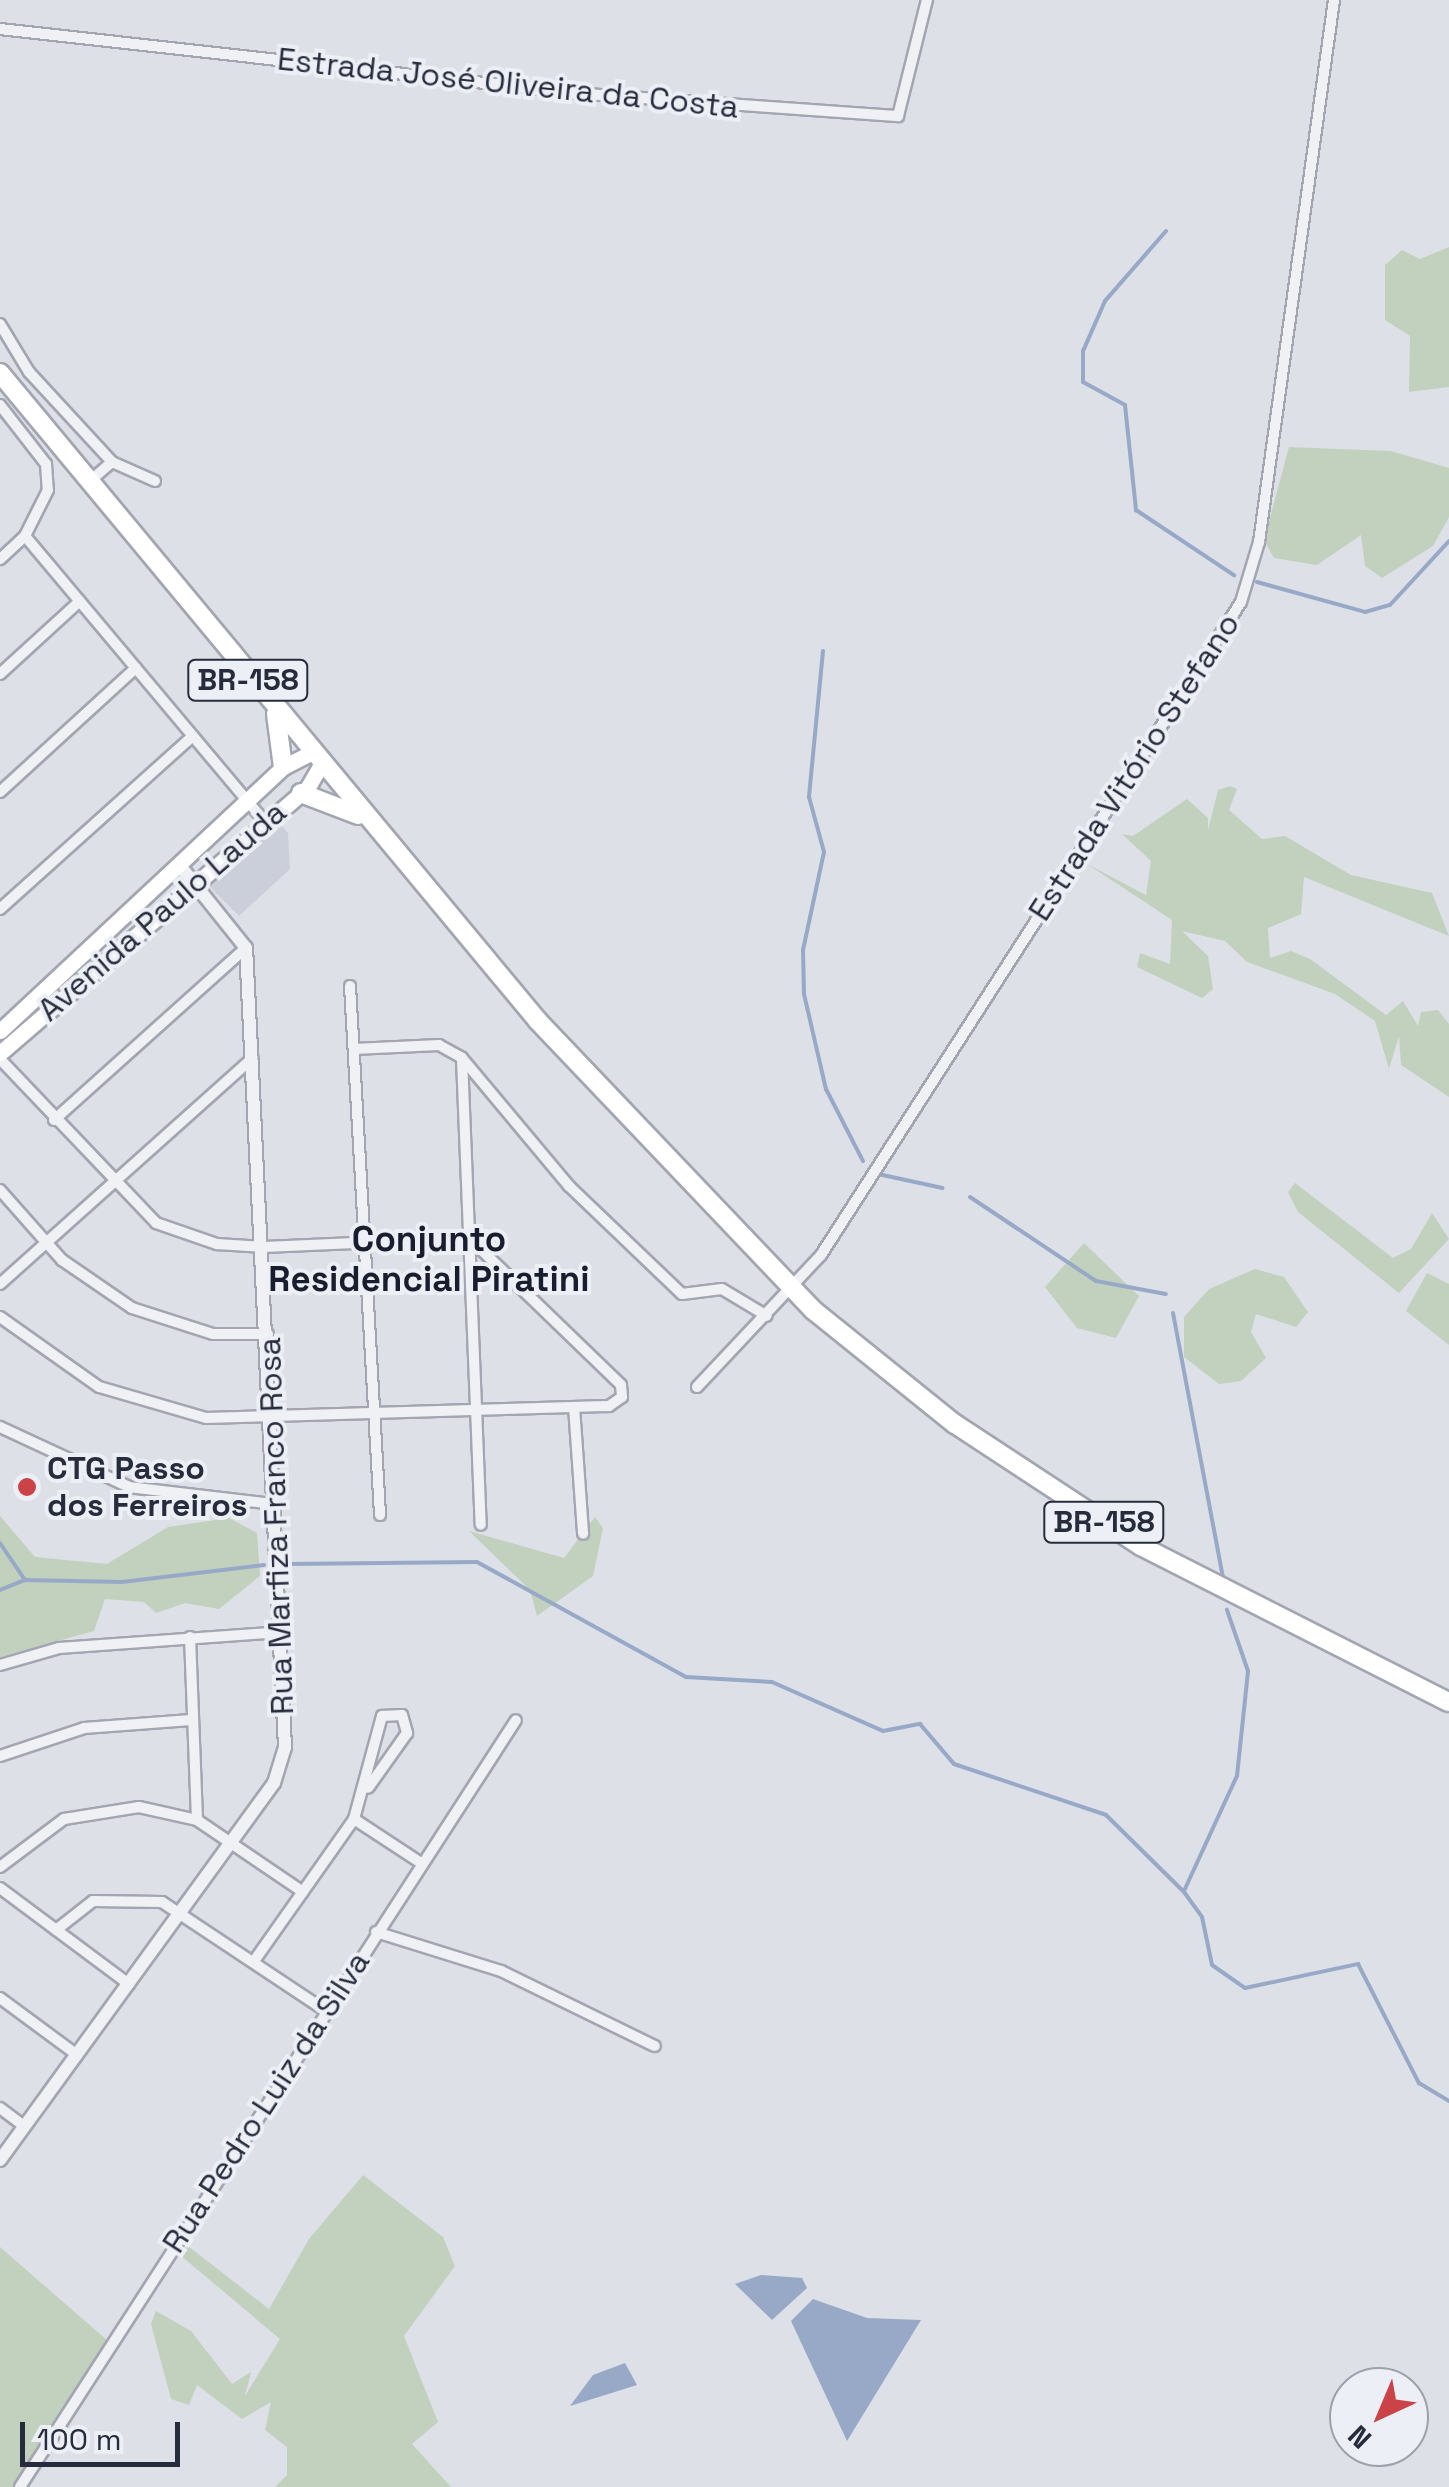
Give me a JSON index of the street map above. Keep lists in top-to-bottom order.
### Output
{
  "streets": {
    "highway": ["BR-158"],
    "main road": ["Avenida Paulo Lauda"],
    "street": [
      "Estrada José Oliveira da Costa",
      "Estrada Vitório Stefano",
      "Rua Marfiza Franco Rosa",
      "Rua Pedro Luiz da Silva"
    ]
  },
  "crossings": [
    ["BR-158", "Estrada Vitório Stefano"],
    ["BR-158", "Avenida Paulo Lauda"]
  ],
  "districts": ["Conjunto Residencial Piratini"],
  "places": ["CTG Passo dos Ferreiros"],
  "scale_bar": "100 m",
  "north": "bottom left"
}
